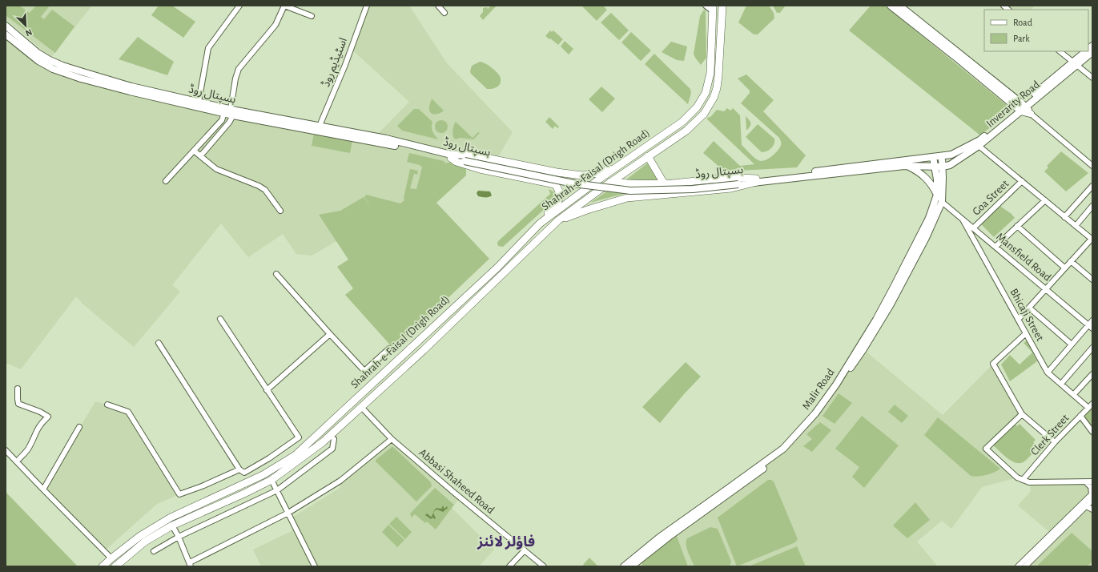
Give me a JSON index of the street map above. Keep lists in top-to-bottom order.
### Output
{
  "streets": {
    "highway": ["Shahrah-e-Faisal (Drigh Road)"],
    "main road": ["ہسپتال روڈ", "Inverarity Road", "Malir Road"],
    "street": [
      "اسٹیڈیم روڈ",
      "Goa Street",
      "Mansfield Road",
      "Bhicaji Street",
      "Clerk Street",
      "Abbasi Shaheed Road"
    ]
  },
  "crossings": [
    ["اسٹیڈیم روڈ", "ہسپتال روڈ"],
    ["ہسپتال روڈ", "Inverarity Road"],
    ["ہسپتال روڈ", "Malir Road"],
    ["Inverarity Road", "Malir Road"],
    ["Shahrah-e-Faisal (Drigh Road)", "Abbasi Shaheed Road"],
    ["Goa Street", "Mansfield Road"],
    ["Mansfield Road", "Bhicaji Street"],
    ["Mansfield Road", "Malir Road"],
    ["Bhicaji Street", "Clerk Street"]
  ],
  "districts": ["فاؤلر لائنز"],
  "legend": ["Road", "Park"],
  "north": "bottom right"
}
